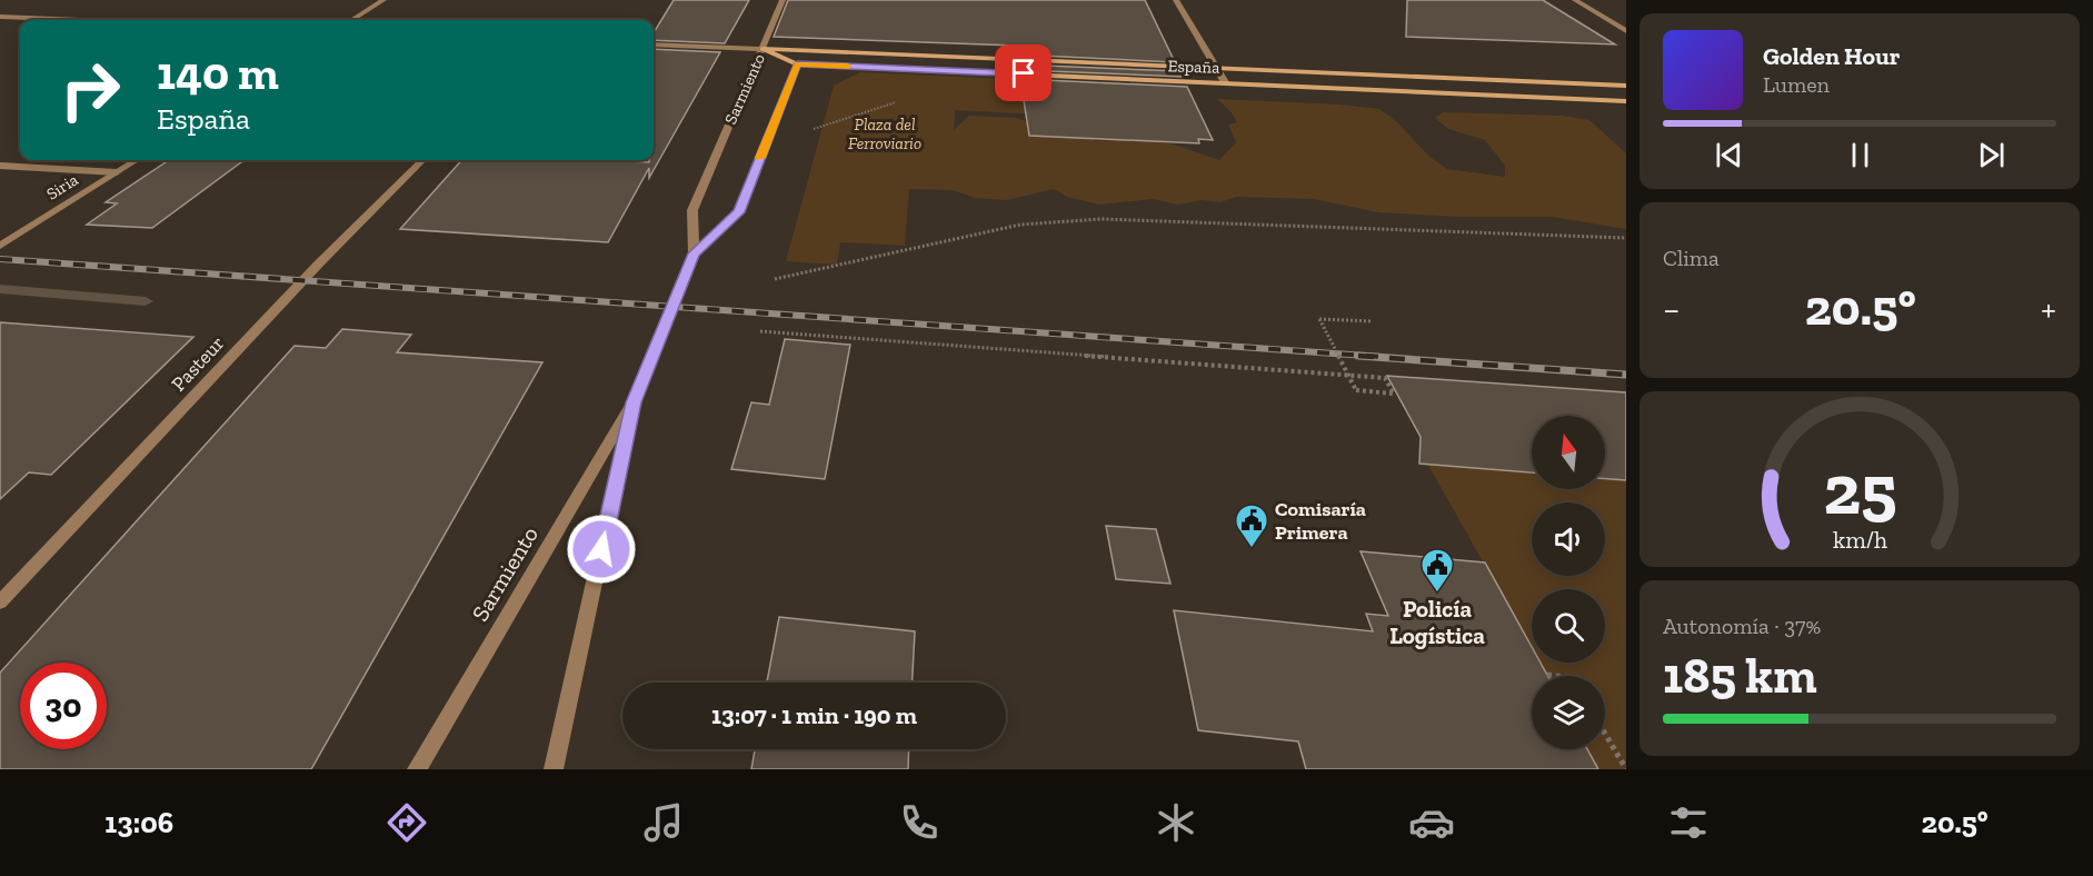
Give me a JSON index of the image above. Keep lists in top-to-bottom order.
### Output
{
  "streets": {
    "street": [
      "España",
      "Sarmiento",
      "Siria",
      "Pasteur"
    ]
  },
  "crossings": [
    ["España", "Sarmiento"]
  ],
  "parks": ["Plaza del Ferroviario"],
  "places": {
    "public building": ["Comisaría Primera", "Policía Logística"]
  },
  "north": "top",
  "page": {
    "turn": ["140 m", "España"],
    "song": ["Golden Hour", "Lumen"],
    "tile": [
      "Clima",
      ["Autonomía · 37%", "185 km"]
    ],
    "heat": ["−", "20.5°", "+"],
    "limit": "30",
    "trip": "13:07 · 1 min · 190 m",
    "tabs": ["13:06", "20.5°"],
    "gauge": ["25", "km/h"]
  }
}
